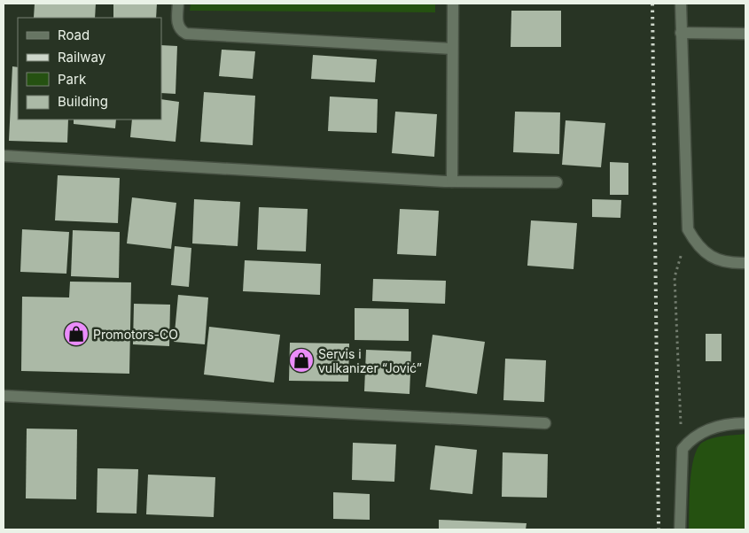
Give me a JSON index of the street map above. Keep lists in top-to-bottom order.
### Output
{
  "places": {
    "shop": ["Promotors-CO", "Servis i vulkanizer “Jović”"]
  },
  "legend": [
    "Road",
    "Railway",
    "Park",
    "Building"
  ]
}
